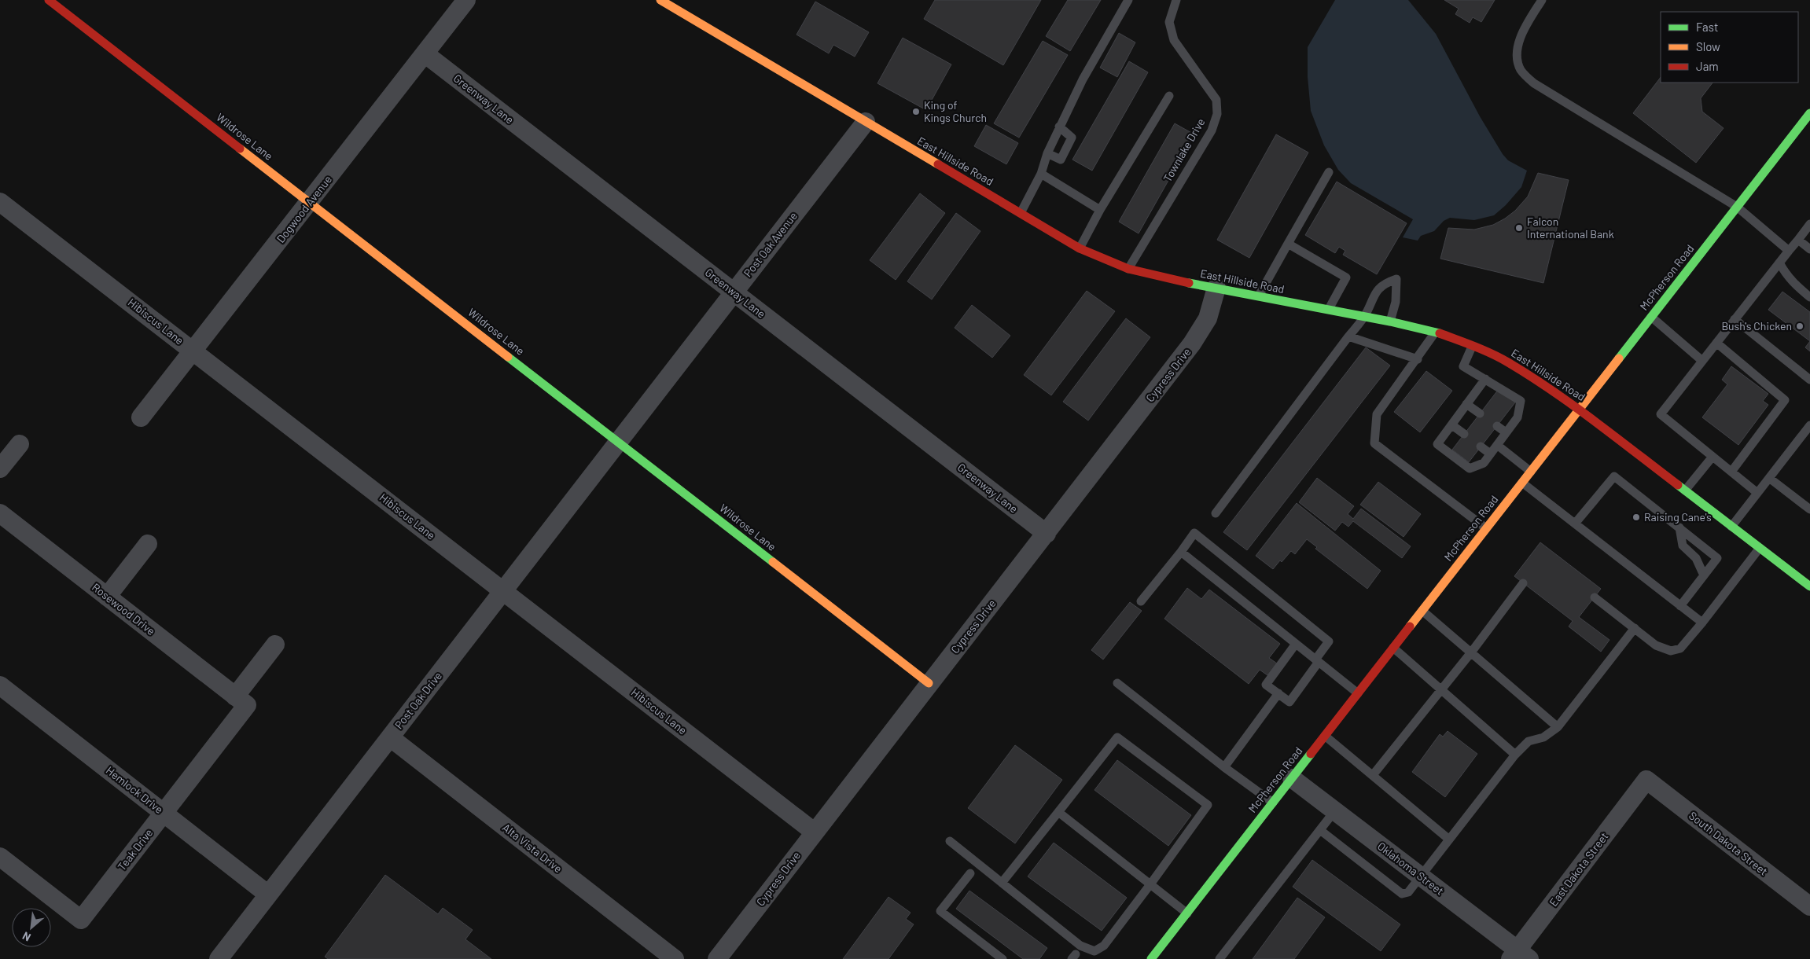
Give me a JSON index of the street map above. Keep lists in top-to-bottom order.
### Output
{
  "streets": {
    "street": [
      "Greenway Lane",
      "Wildrose Lane",
      "East Hillside Road",
      "Dogwood Avenue",
      "Post Oak Avenue",
      "McPherson Road",
      "Hibiscus Lane",
      "Cypress Drive",
      "Rosewood Drive",
      "Post Oak Drive",
      "Hemlock Drive",
      "South Dakota Street",
      "Alta Vista Drive",
      "Teak Drive",
      "Oklahoma Street",
      "East Dakota Street"
    ],
    "lane": ["Townlake Drive"]
  },
  "crossings": [
    ["Greenway Lane", "Dogwood Avenue"],
    ["Greenway Lane", "Post Oak Avenue"],
    ["Greenway Lane", "Cypress Drive"],
    ["Wildrose Lane", "Dogwood Avenue"],
    ["Wildrose Lane", "Post Oak Avenue"],
    ["Wildrose Lane", "Cypress Drive"],
    ["Wildrose Lane", "Post Oak Drive"],
    ["Townlake Drive", "East Hillside Road"],
    ["East Hillside Road", "Post Oak Avenue"],
    ["East Hillside Road", "McPherson Road"],
    ["East Hillside Road", "Cypress Drive"],
    ["Dogwood Avenue", "Hibiscus Lane"],
    ["Post Oak Avenue", "Post Oak Drive"],
    ["McPherson Road", "Oklahoma Street"],
    ["Hibiscus Lane", "Cypress Drive"],
    ["Hibiscus Lane", "Post Oak Drive"],
    ["Rosewood Drive", "Teak Drive"],
    ["Post Oak Drive", "Hemlock Drive"],
    ["Post Oak Drive", "Alta Vista Drive"],
    ["Hemlock Drive", "Teak Drive"],
    ["South Dakota Street", "East Dakota Street"],
    ["Oklahoma Street", "East Dakota Street"]
  ],
  "places": [
    "King of Kings Church",
    "Falcon International Bank",
    "Bush's Chicken",
    "Raising Cane's"
  ],
  "legend": ["Fast", "Slow", "Jam"],
  "north": "bottom left"
}
